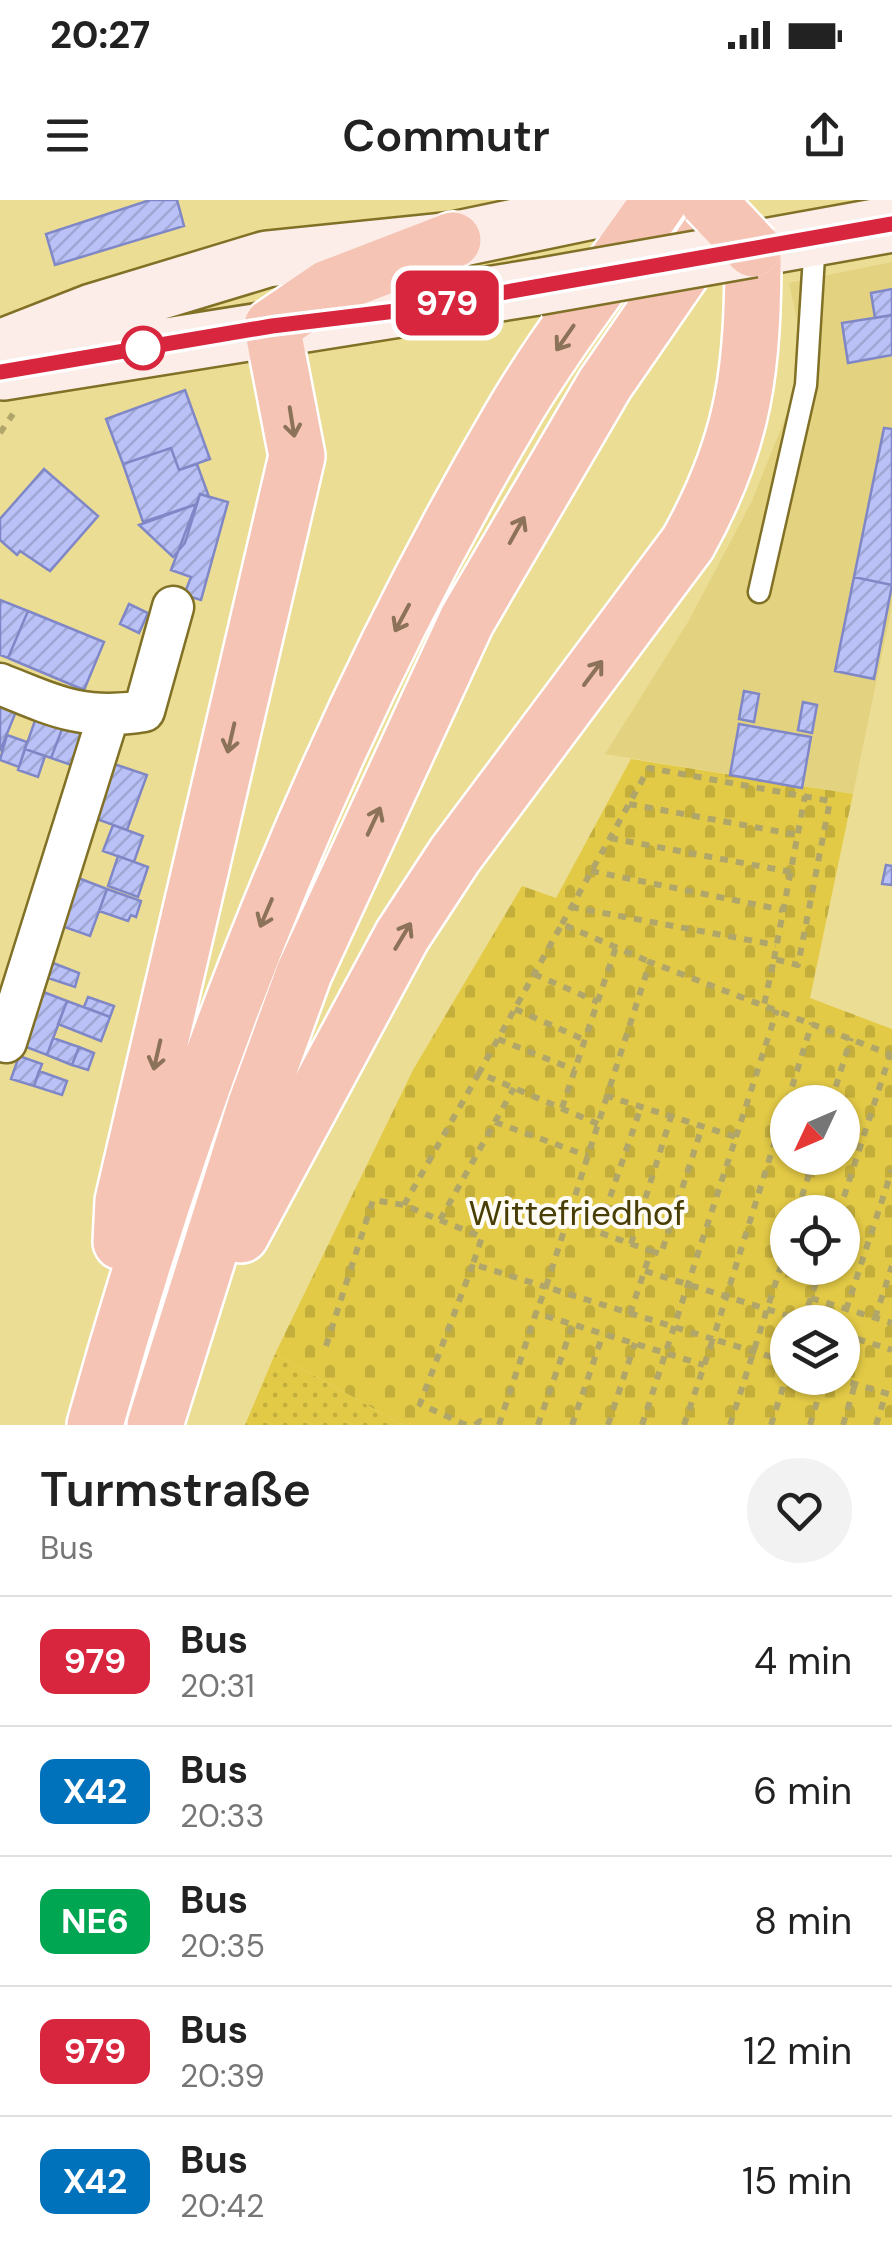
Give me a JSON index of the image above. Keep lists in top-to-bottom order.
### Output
{
  "parks": ["Wittefriedhof"],
  "lines": ["bus line 979"],
  "north": "bottom left",
  "page": {
    "status": "20:27",
    "header": "Commutr",
    "on_map": "979",
    "heading": ["Turmstraße", "Bus"],
    "list": [
      {
        "mark": "979",
        "name": "Bus",
        "note": "20:31",
        "value": "4 min"
      },
      {
        "mark": "X42",
        "name": "Bus",
        "note": "20:33",
        "value": "6 min"
      },
      {
        "mark": "NE6",
        "name": "Bus",
        "note": "20:35",
        "value": "8 min"
      },
      {
        "mark": "979",
        "name": "Bus",
        "note": "20:39",
        "value": "12 min"
      },
      {
        "mark": "X42",
        "name": "Bus",
        "note": "20:42",
        "value": "15 min"
      }
    ]
  }
}
